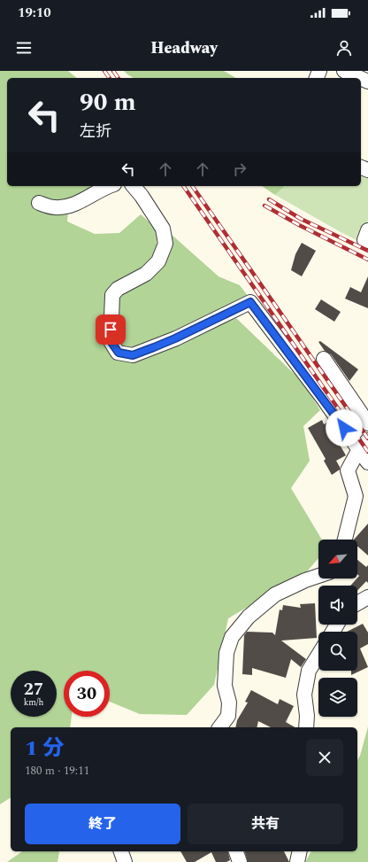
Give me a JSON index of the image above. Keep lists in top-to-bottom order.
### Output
{
  "north": "bottom left",
  "page": {
    "status": "19:10",
    "header": "Headway",
    "turn": ["90 m", "左折"],
    "speed": "27 km/h",
    "limit": "30",
    "heading": ["1 分", "180 m · 19:11"],
    "buttons": ["終了", "共有"]
  }
}
